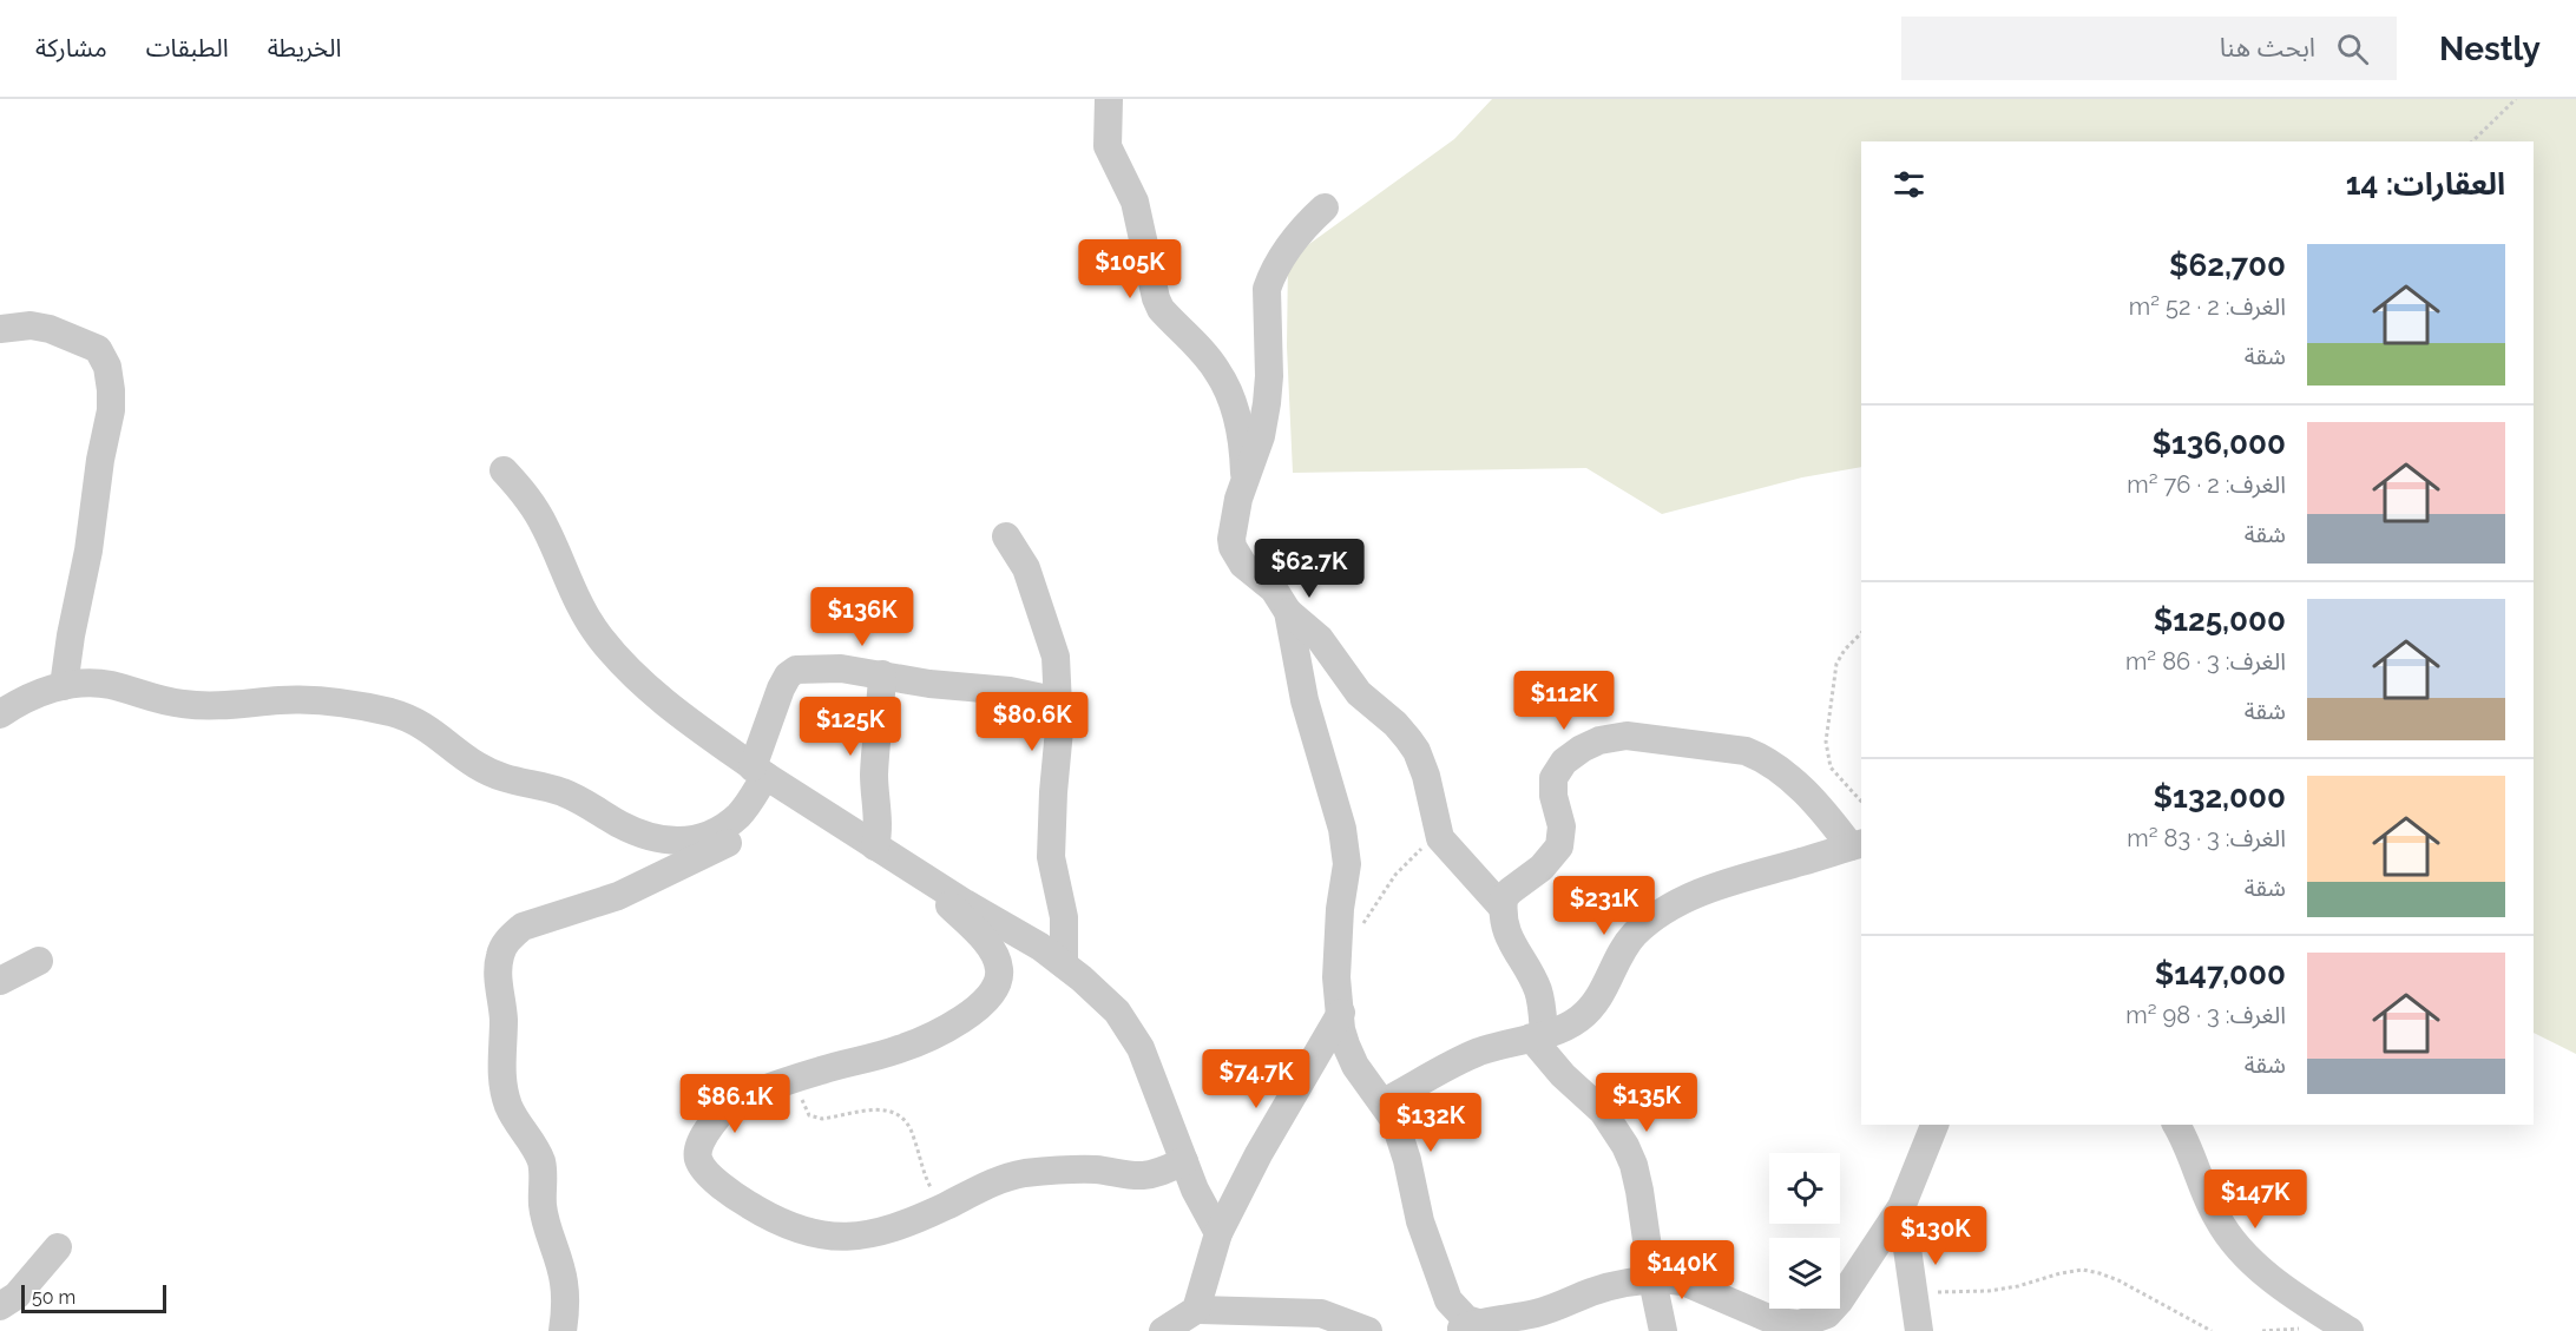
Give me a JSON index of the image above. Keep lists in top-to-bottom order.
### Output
{
  "scale_bar": "50 m",
  "page": {
    "header": "Nestly",
    "search": "ابحث هنا",
    "nav": ["الخريطة", "الطبقات", "مشاركة"],
    "heading": "العقارات: 14",
    "list": [
      {
        "name": "$62,700",
        "note": "الغرف: 2 · 52 m² · شقة"
      },
      {
        "name": "$136,000",
        "note": "الغرف: 2 · 76 m² · شقة"
      },
      {
        "name": "$125,000",
        "note": "الغرف: 3 · 86 m² · شقة"
      },
      {
        "name": "$132,000",
        "note": "الغرف: 3 · 83 m² · شقة"
      },
      {
        "name": "$147,000",
        "note": "الغرف: 3 · 98 m² · شقة"
      }
    ],
    "price": [
      "$105K",
      "$62.7K",
      "$136K",
      "$112K",
      "$80.6K",
      "$125K",
      "$231K",
      "$74.7K",
      "$135K",
      "$86.1K",
      "$132K",
      "$147K",
      "$130K",
      "$140K"
    ],
    "scale": "50 m"
  }
}
